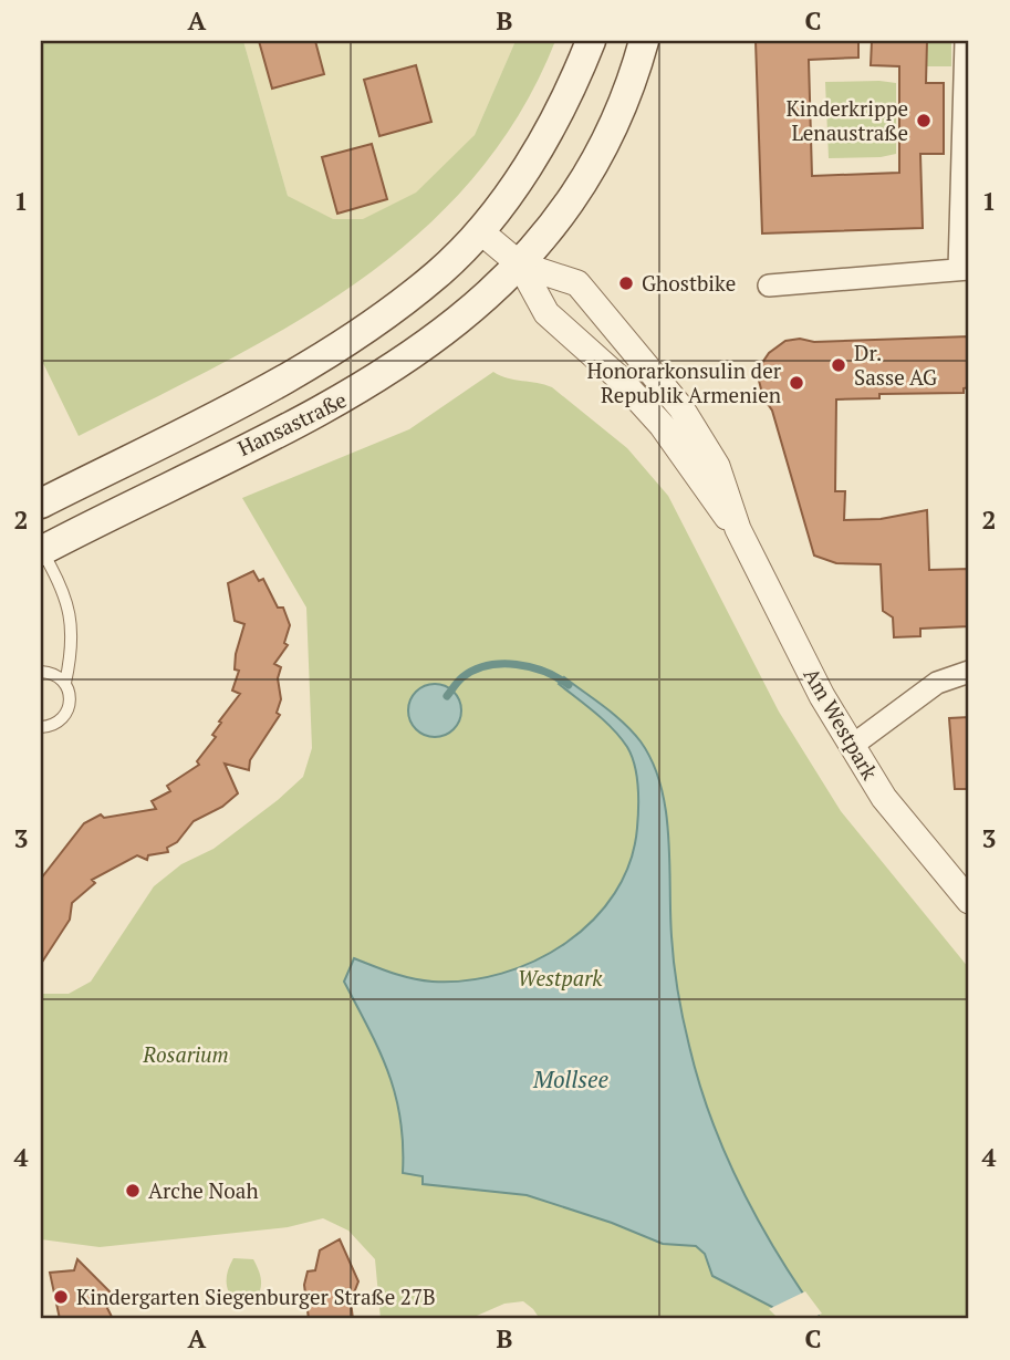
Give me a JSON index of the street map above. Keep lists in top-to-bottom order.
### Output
{
  "streets": {
    "main road": ["Hansastraße"],
    "street": ["Am Westpark"]
  },
  "crossings": [
    ["Hansastraße", "Am Westpark"]
  ],
  "water": ["Mollsee"],
  "parks": ["Westpark", "Rosarium"],
  "places": [
    "Kinderkrippe Lenaustraße",
    "Ghostbike",
    "Dr. Sasse AG",
    "Honorarkonsulin der Republik Armenien",
    "Arche Noah",
    "Kindergarten Siegenburger Straße 27B"
  ],
  "grid": {
    "columns": ["A", "B", "C"],
    "rows": [
      "1",
      "2",
      "3",
      "4"
    ]
  }
}
